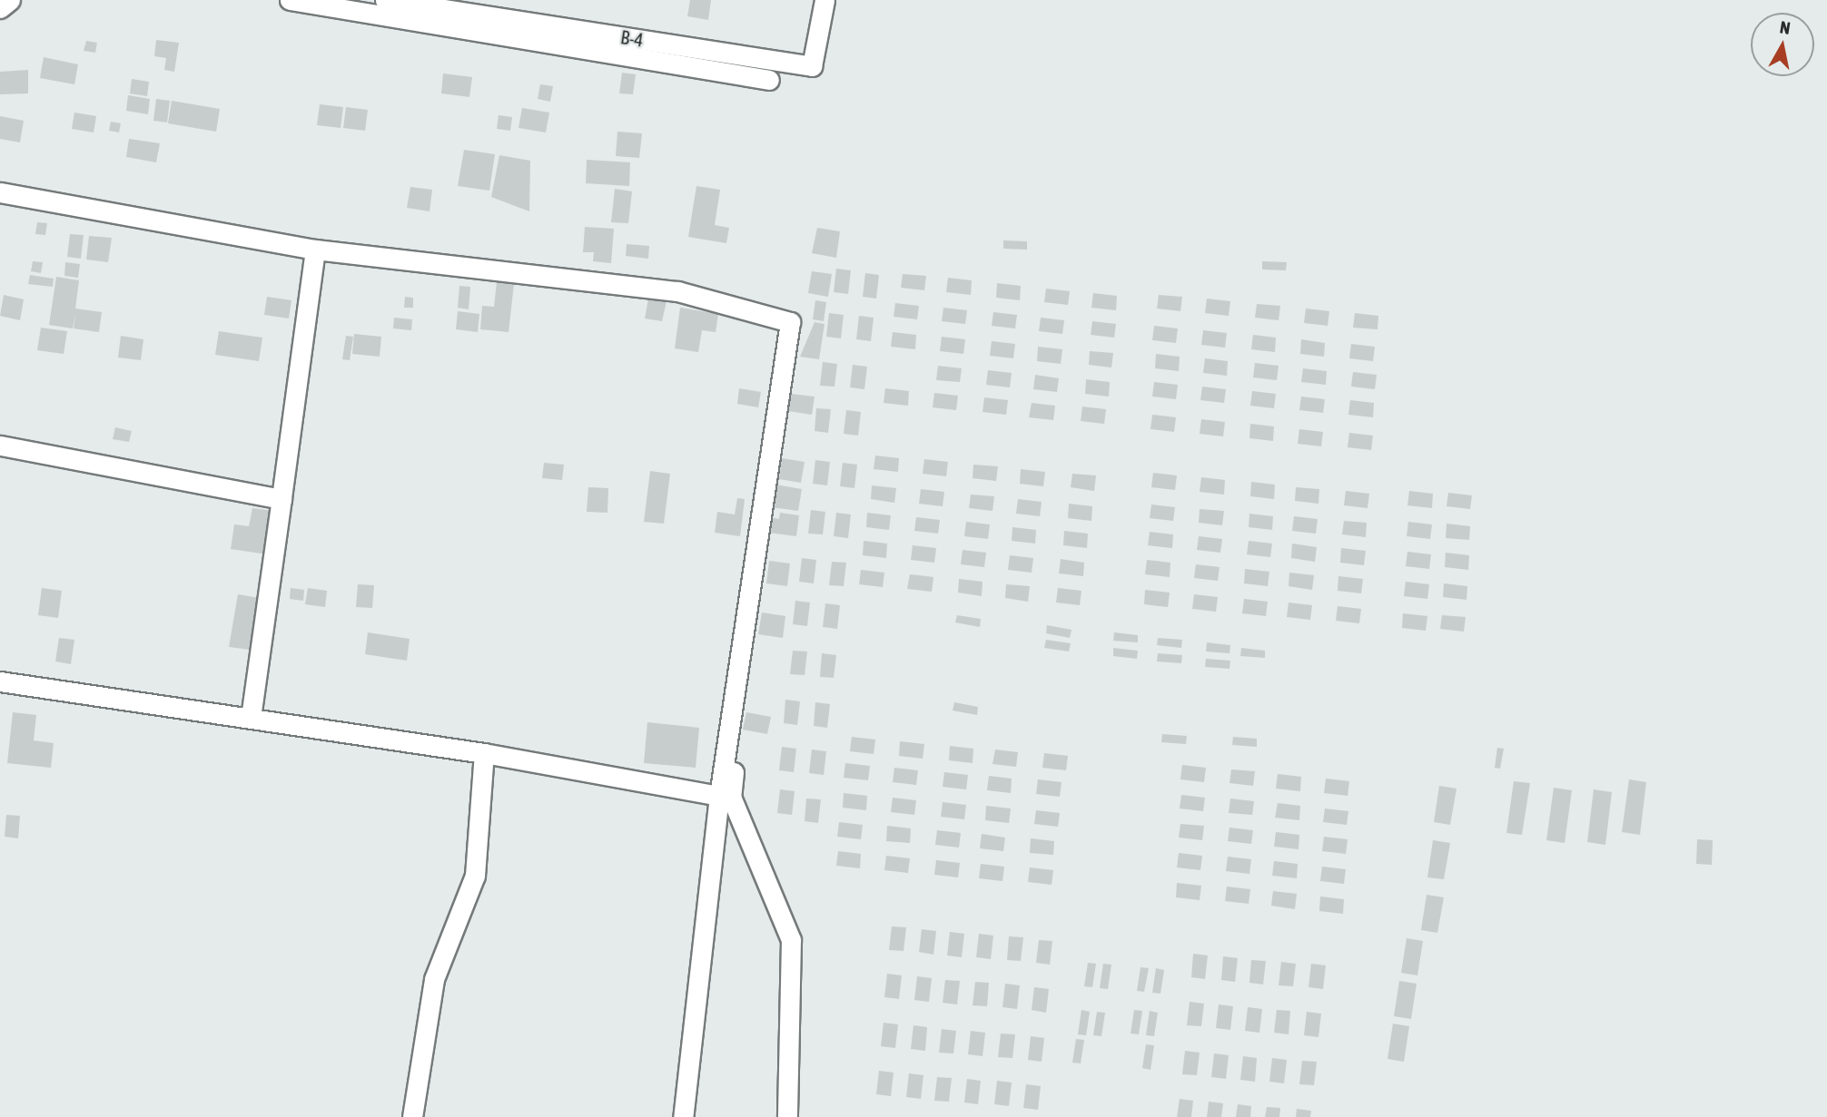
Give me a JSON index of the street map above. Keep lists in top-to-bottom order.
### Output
{
  "streets": {
    "street": ["B-4"]
  },
  "north": "top"
}
